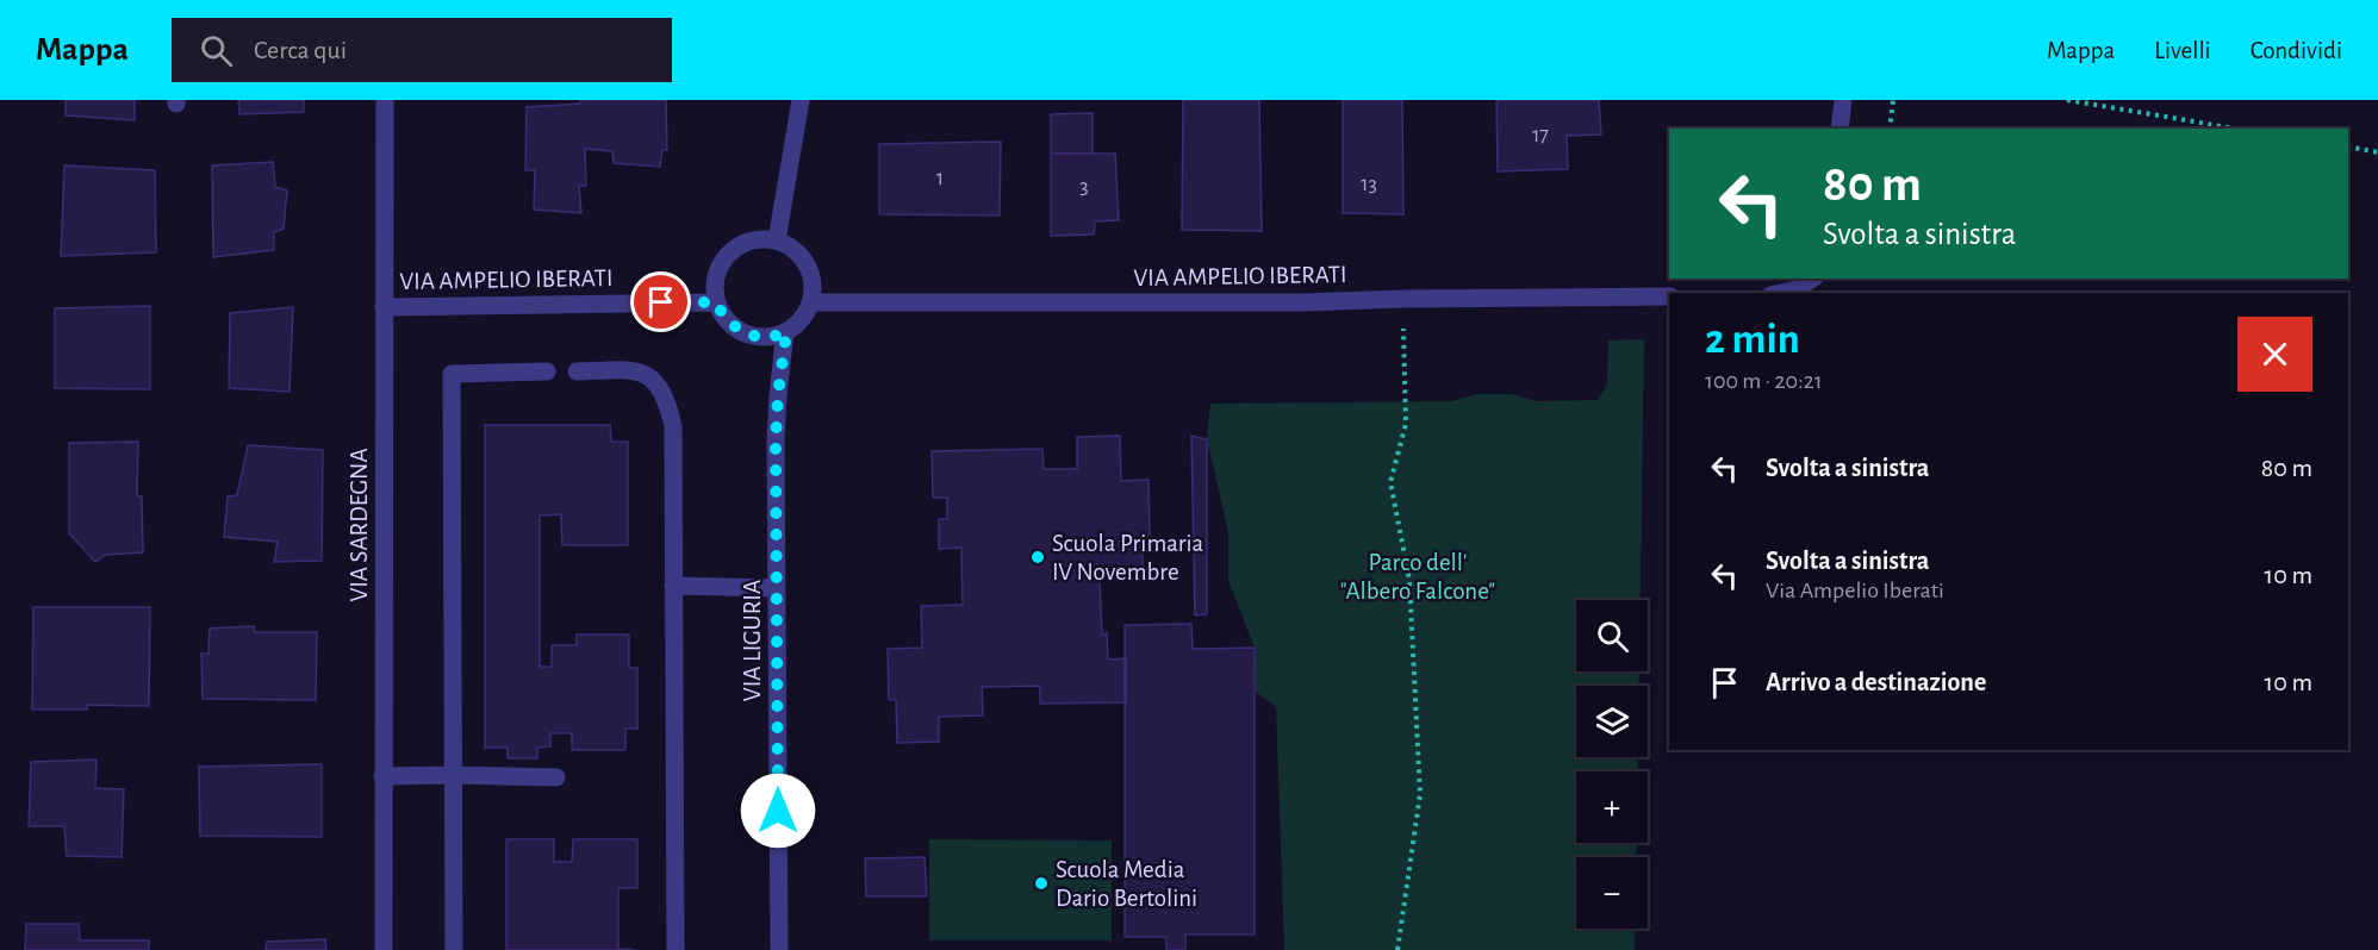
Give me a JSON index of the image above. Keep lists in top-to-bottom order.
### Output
{
  "streets": {
    "street": ["VIA AMPELIO IBERATI", "VIA SARDEGNA", "VIA LIGURIA"]
  },
  "crossings": [
    ["VIA AMPELIO IBERATI", "VIA SARDEGNA"],
    ["VIA AMPELIO IBERATI", "VIA LIGURIA"]
  ],
  "parks": ["Parco dell' \"Albero Falcone\""],
  "places": ["Scuola Primaria IV Novembre", "Scuola Media Dario Bertolini"],
  "house_numbers": [
    "17",
    "1",
    "13",
    "3"
  ],
  "page": {
    "header": "Mappa",
    "search": "Cerca qui",
    "nav": ["Mappa", "Livelli", "Condividi"],
    "turn": ["80 m", "Svolta a sinistra"],
    "heading": ["2 min", "100 m · 20:21"],
    "list": [
      {
        "name": "Svolta a sinistra",
        "value": "80 m"
      },
      {
        "name": "Svolta a sinistra",
        "note": "Via Ampelio Iberati",
        "value": "10 m"
      },
      {
        "name": "Arrivo a destinazione",
        "value": "10 m"
      }
    ],
    "map_buttons": ["+", "−"]
  }
}
